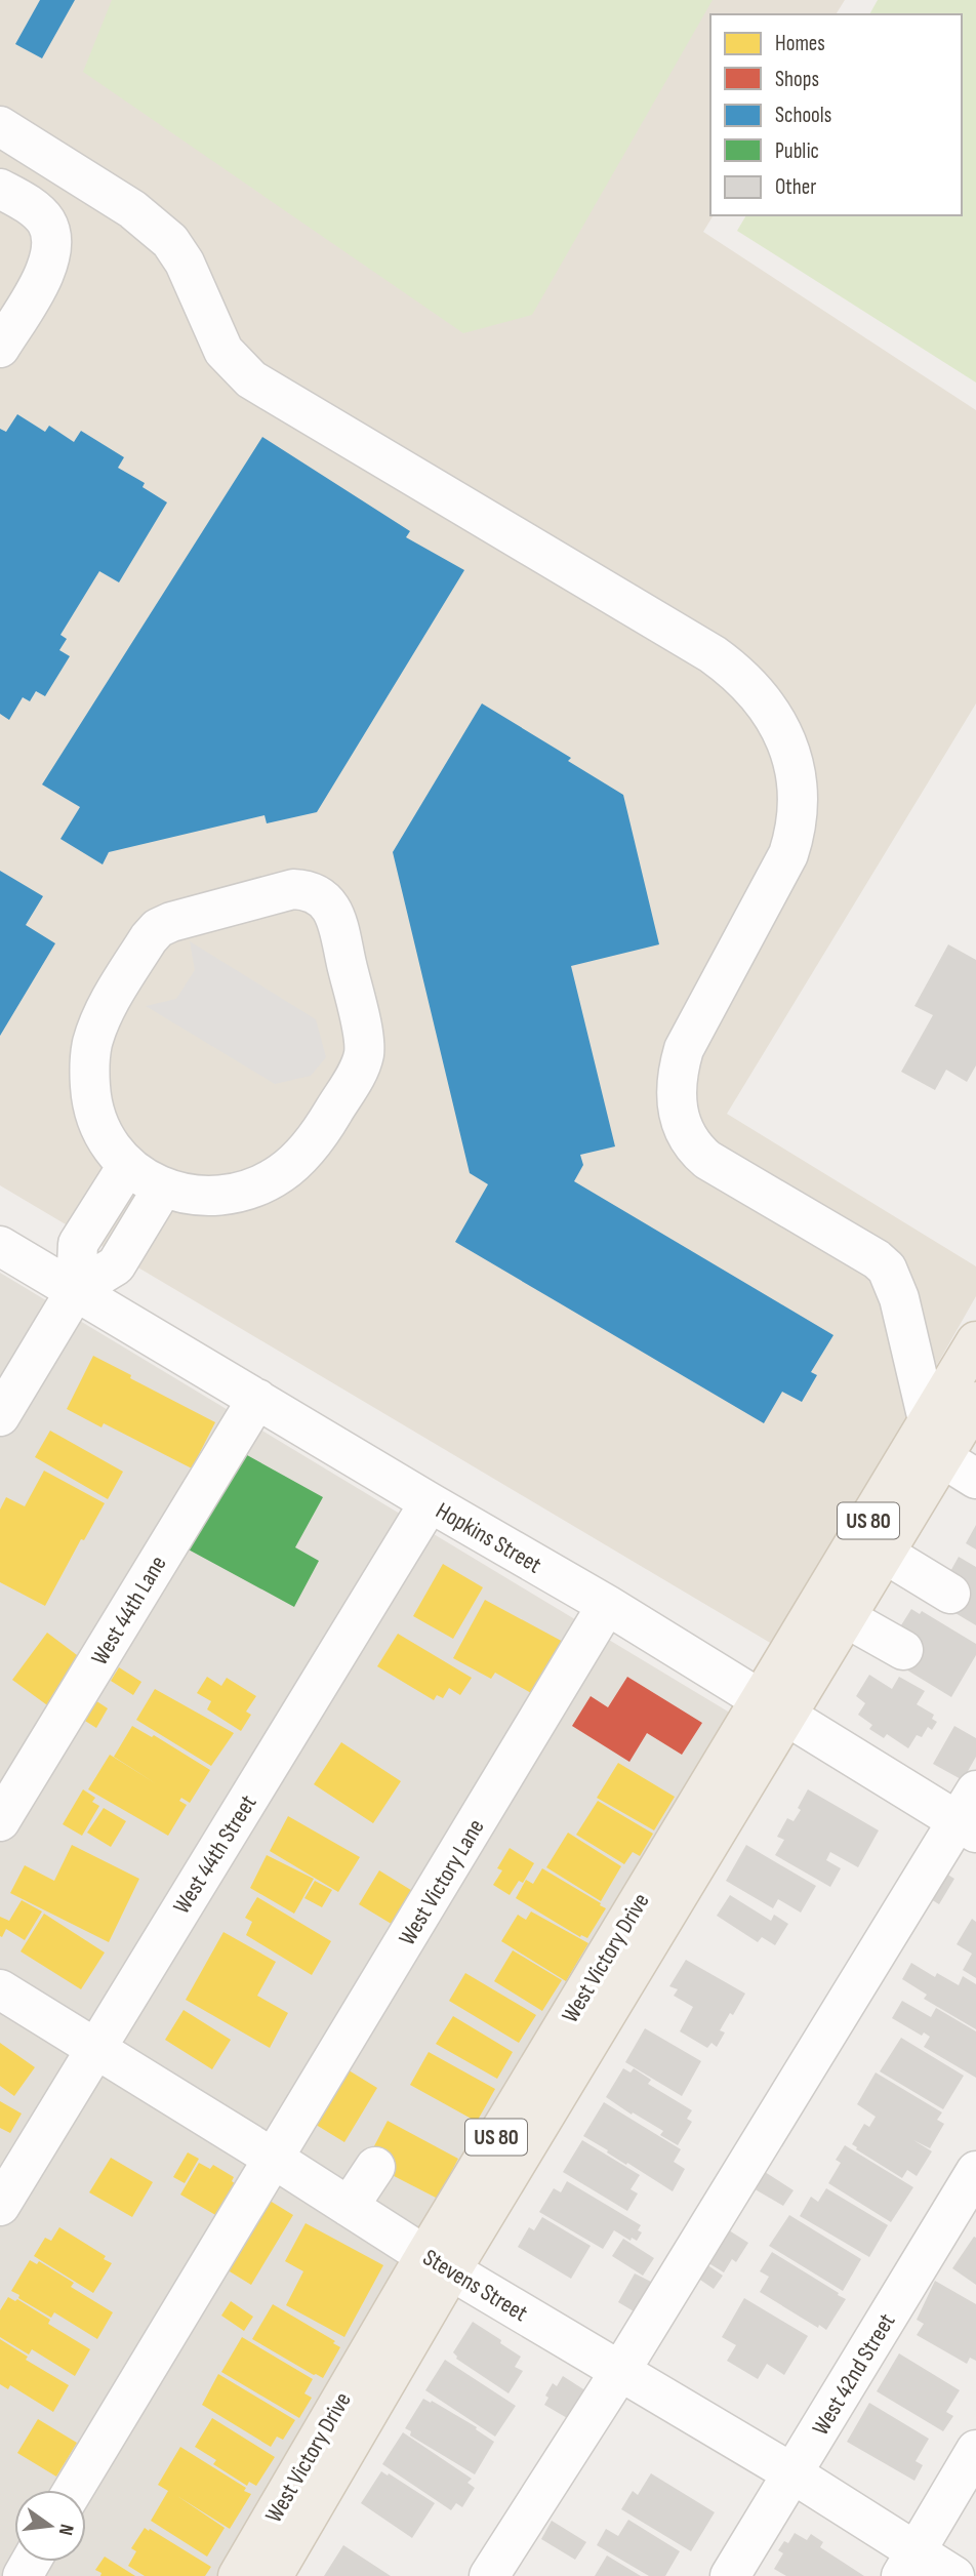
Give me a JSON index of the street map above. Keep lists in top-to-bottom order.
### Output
{
  "streets": {
    "main road": ["US 80", "West Victory Drive"],
    "street": [
      "Hopkins Street",
      "West 44th Lane",
      "West 44th Street",
      "West Victory Lane",
      "Stevens Street",
      "West 42nd Street"
    ]
  },
  "crossings": [
    ["Hopkins Street", "West 44th Lane"],
    ["Hopkins Street", "West 44th Street"],
    ["Hopkins Street", "West Victory Lane"],
    ["Hopkins Street", "West Victory Drive"],
    ["West 44th Street", "Stevens Street"],
    ["West Victory Lane", "Stevens Street"],
    ["West Victory Drive", "Stevens Street"],
    ["Stevens Street", "West 42nd Street"]
  ],
  "legend": [
    "Homes",
    "Shops",
    "Schools",
    "Public",
    "Other"
  ],
  "north": "right"
}
